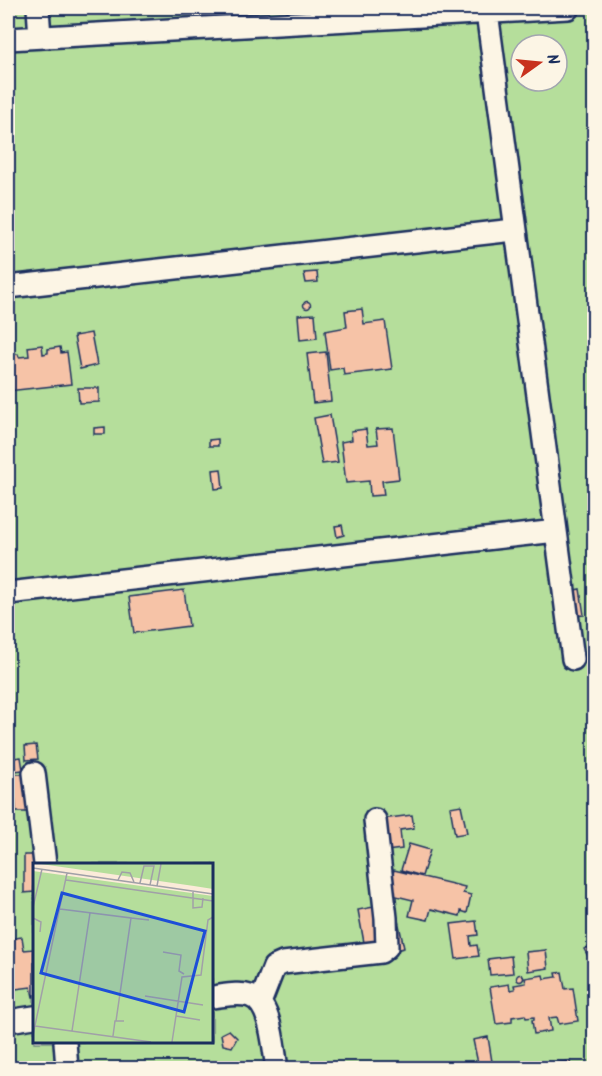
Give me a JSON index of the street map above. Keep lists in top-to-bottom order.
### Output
{
  "north": "right"
}
